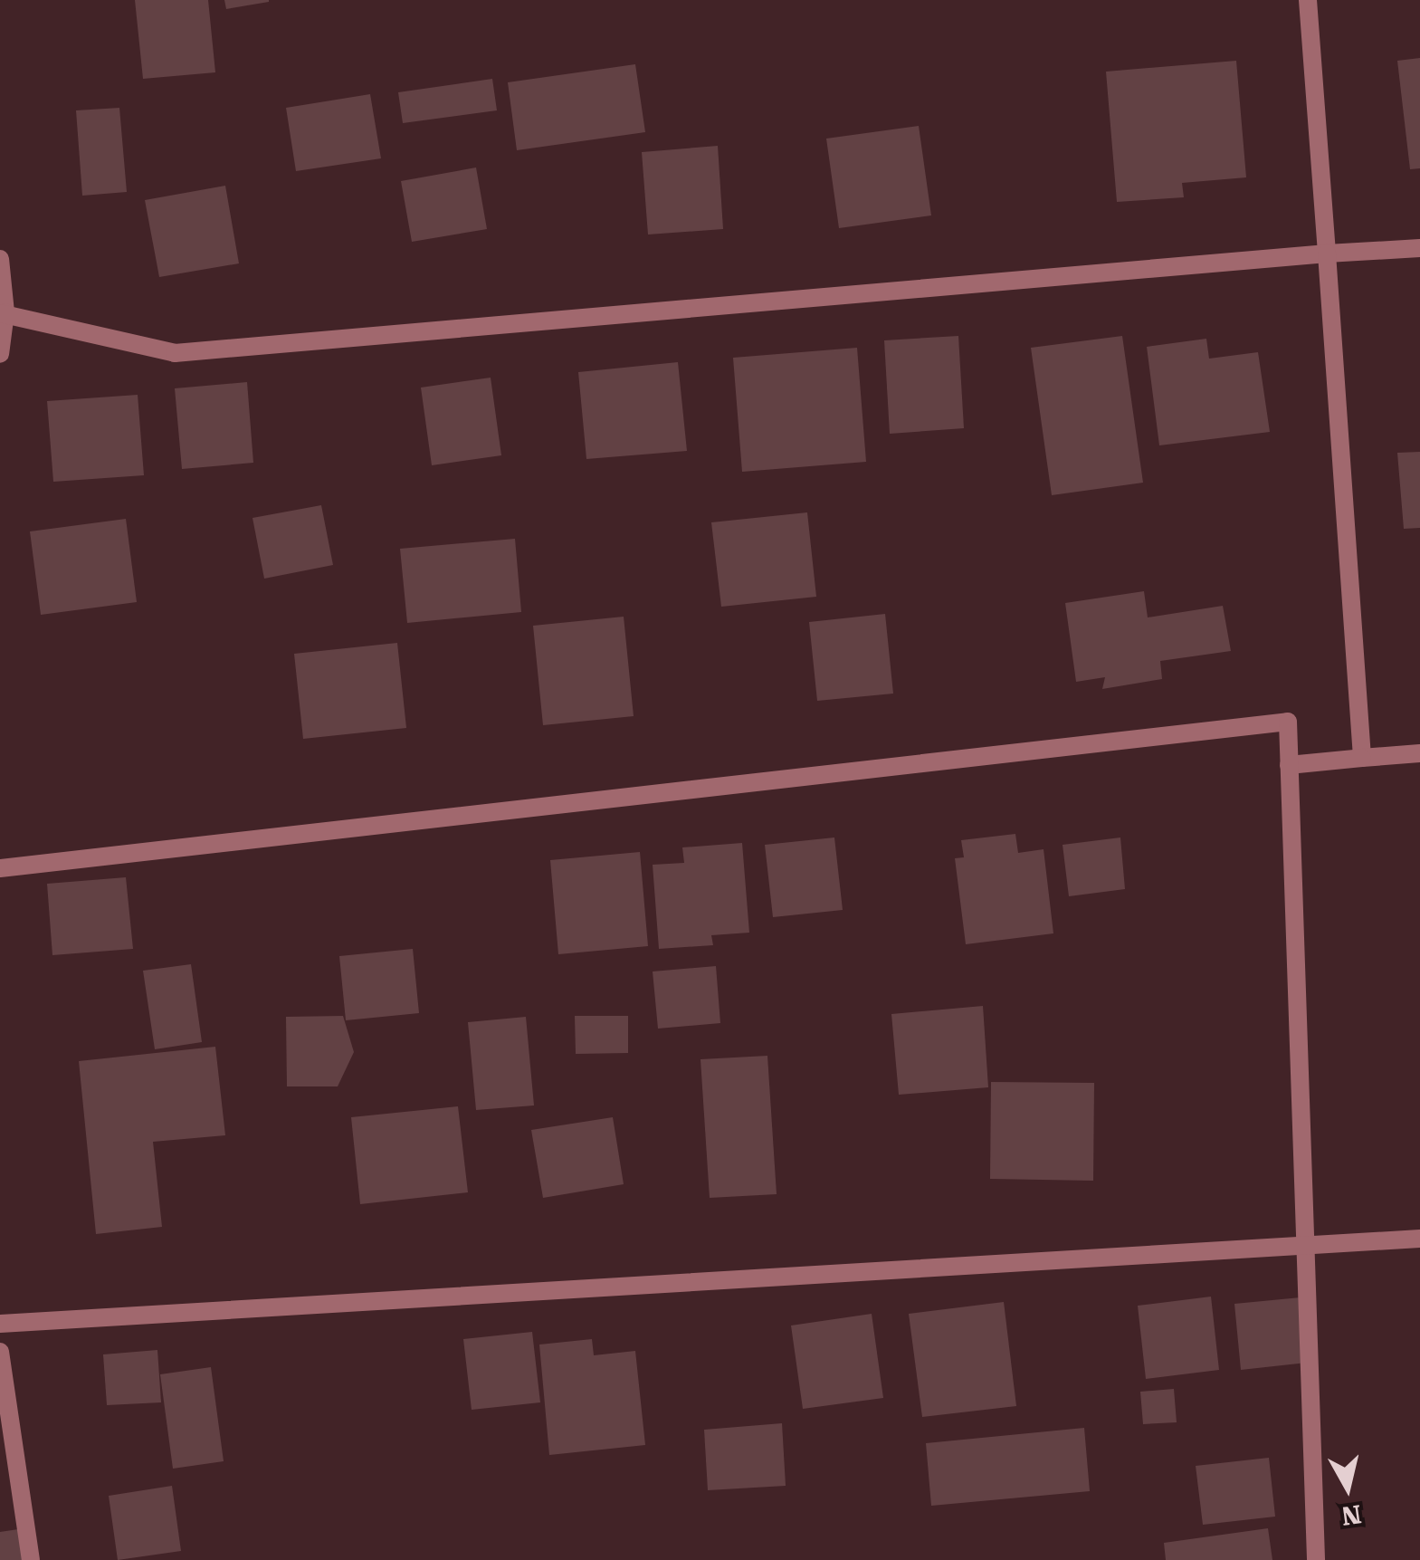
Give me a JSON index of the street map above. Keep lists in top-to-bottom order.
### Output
{
  "north": "bottom"
}
